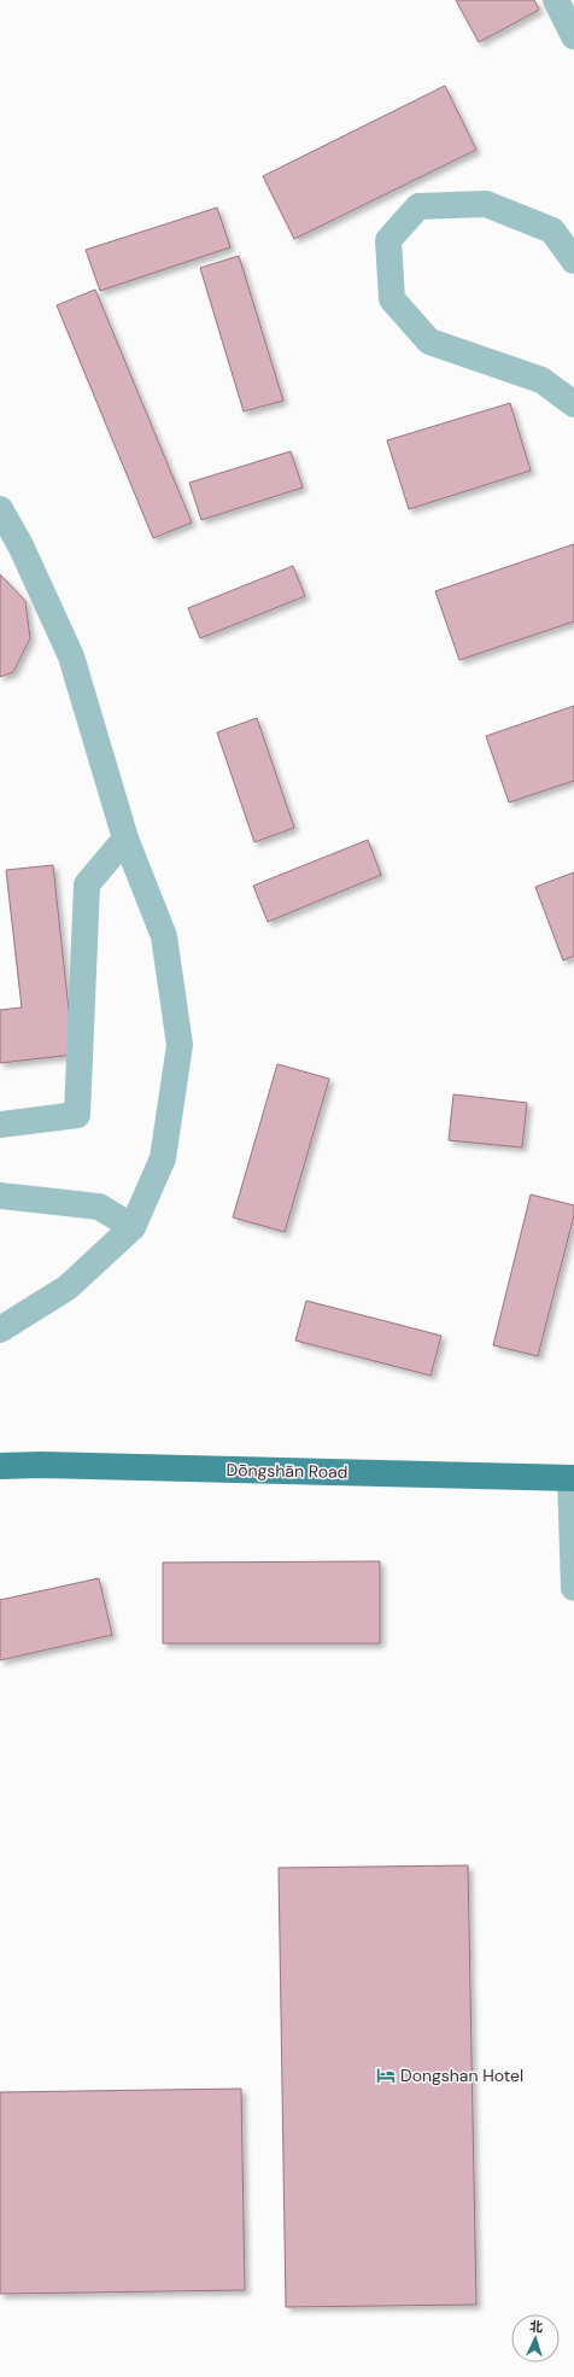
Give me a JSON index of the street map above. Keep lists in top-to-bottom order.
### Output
{
  "streets": {
    "main road": ["Dōngshān Road"]
  },
  "places": {
    "hotel": ["Dongshan Hotel"]
  },
  "north": "top"
}
